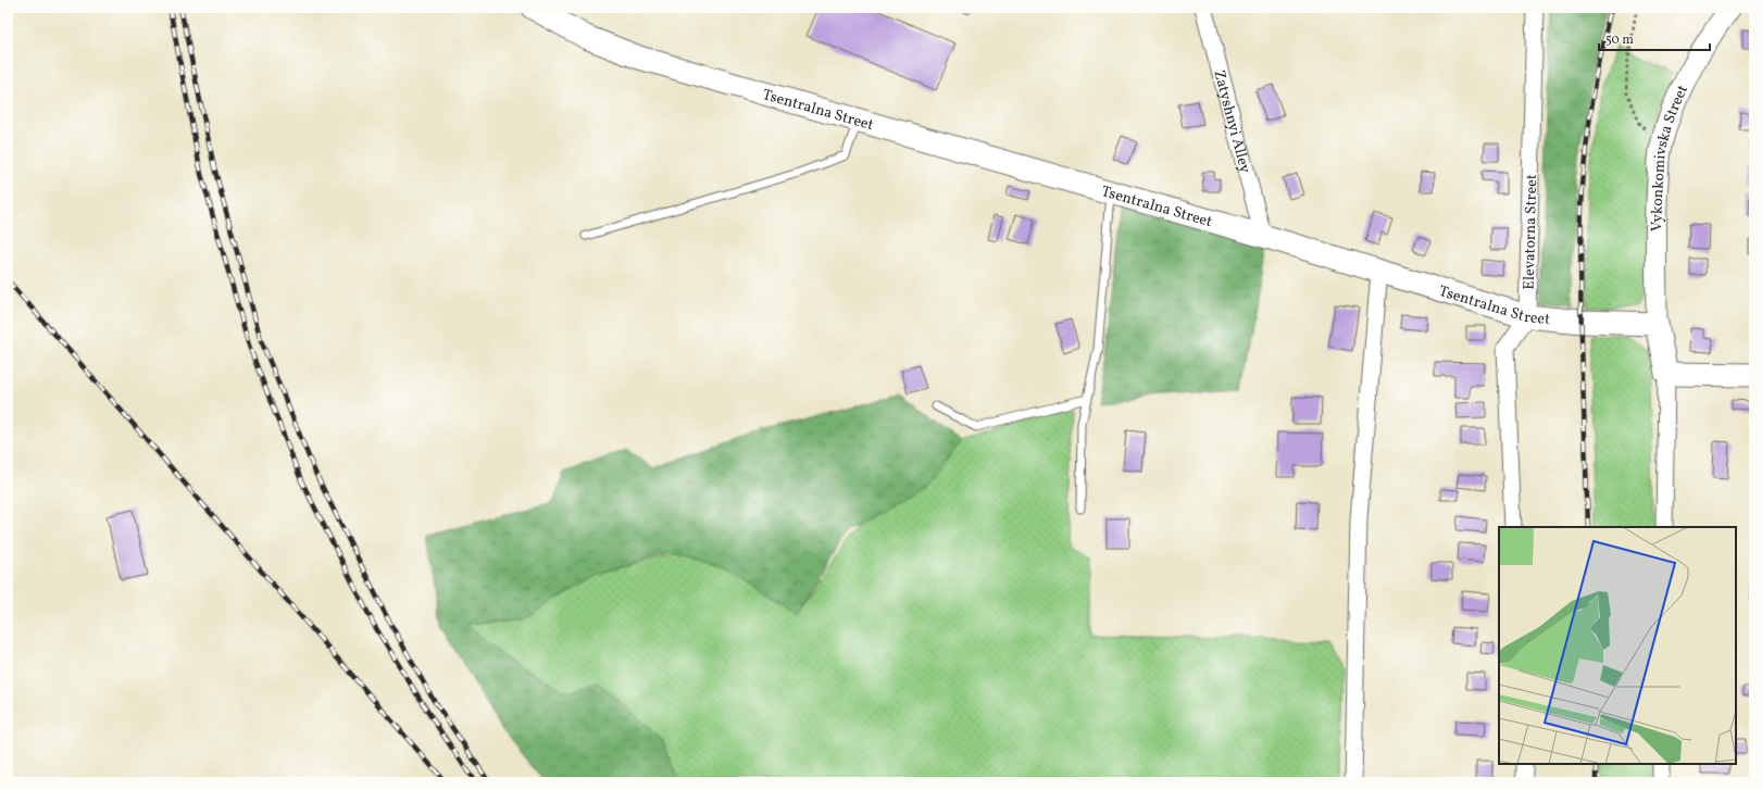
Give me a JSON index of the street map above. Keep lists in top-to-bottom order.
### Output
{
  "streets": {
    "main road": ["Tsentralna Street"],
    "street": ["Zatyshnyi Alley", "Vykonkomivska Street", "Elevatorna Street"]
  },
  "crossings": [
    ["Tsentralna Street", "Zatyshnyi Alley"],
    ["Tsentralna Street", "Vykonkomivska Street"],
    ["Tsentralna Street", "Elevatorna Street"]
  ],
  "scale_bar": "50 m"
}
